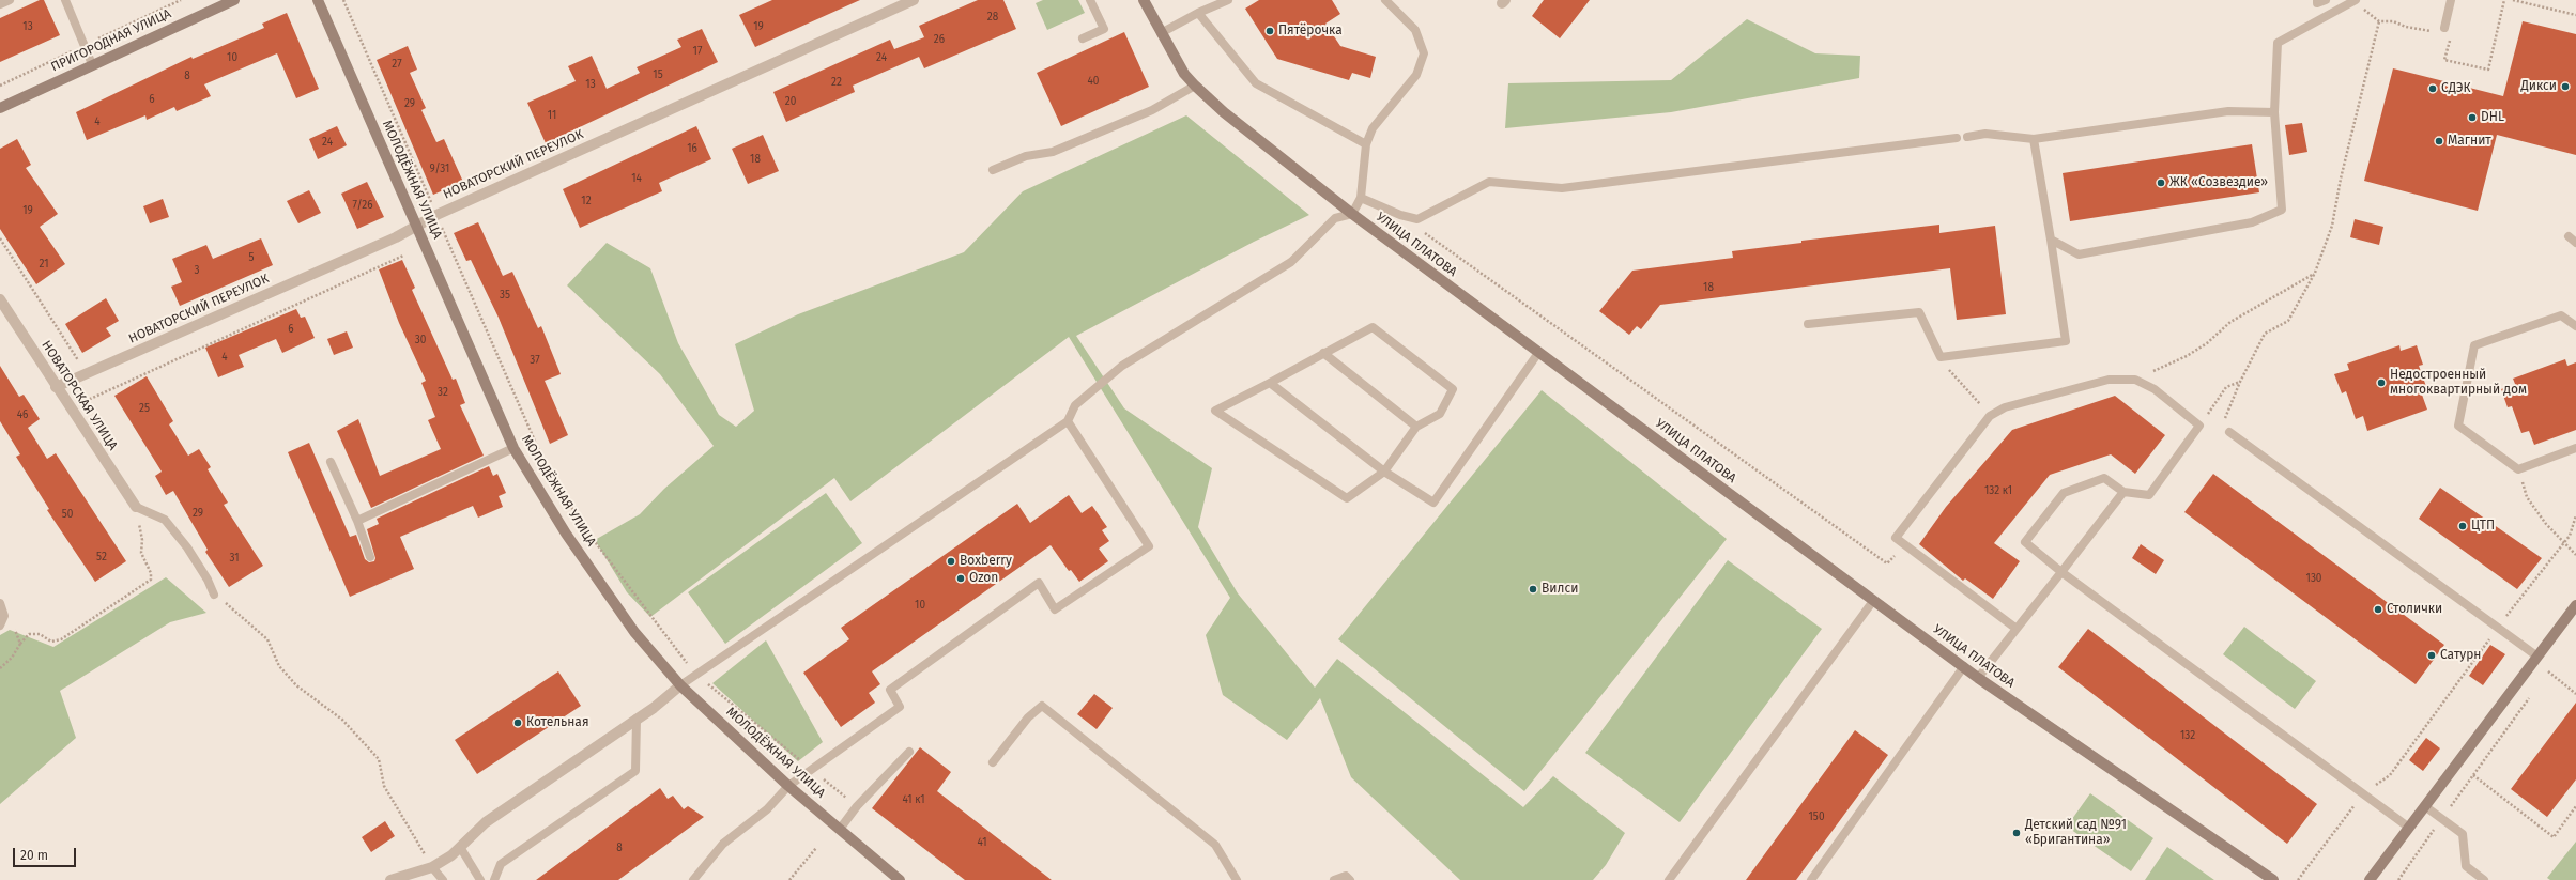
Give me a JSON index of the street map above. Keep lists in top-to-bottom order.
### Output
{
  "streets": {
    "street": [
      "ПРИГОРОДНАЯ УЛИЦА",
      "НОВАТОРСКИЙ ПЕРЕУЛОК",
      "МОЛОДЁЖНАЯ УЛИЦА",
      "УЛИЦА ПЛАТОВА",
      "НОВАТОРСКАЯ УЛИЦА"
    ]
  },
  "crossings": [
    ["НОВАТОРСКИЙ ПЕРЕУЛОК", "МОЛОДЁЖНАЯ УЛИЦА"],
    ["НОВАТОРСКИЙ ПЕРЕУЛОК", "НОВАТОРСКАЯ УЛИЦА"]
  ],
  "places": [
    "Пятёрочка",
    "Дикси",
    "СДЭК",
    "DHL",
    "Магнит",
    "ЖК «Созвездие»",
    "Недостроенный многоквартирный дом",
    "ЦТП",
    "Boxberry",
    "Ozon",
    "Вилси",
    "Столички",
    "Сатурн",
    "Котельная",
    "Детский сад №91 «Бригантина»"
  ],
  "house_numbers": [
    "28",
    "13",
    "19",
    "26",
    "17",
    "10",
    "24",
    "27",
    "15",
    "8",
    "40",
    "22",
    "13",
    "6",
    "20",
    "29",
    "11",
    "4",
    "24",
    "16",
    "18",
    "9/31",
    "14",
    "12",
    "7/26",
    "19",
    "5",
    "21",
    "3",
    "18",
    "35",
    "6",
    "30",
    "4",
    "37",
    "32",
    "25",
    "46",
    "132 к1",
    "29",
    "50",
    "52",
    "31",
    "130",
    "10",
    "132",
    "41 к1",
    "150",
    "41",
    "8"
  ],
  "scale_bar": "20 m"
}
